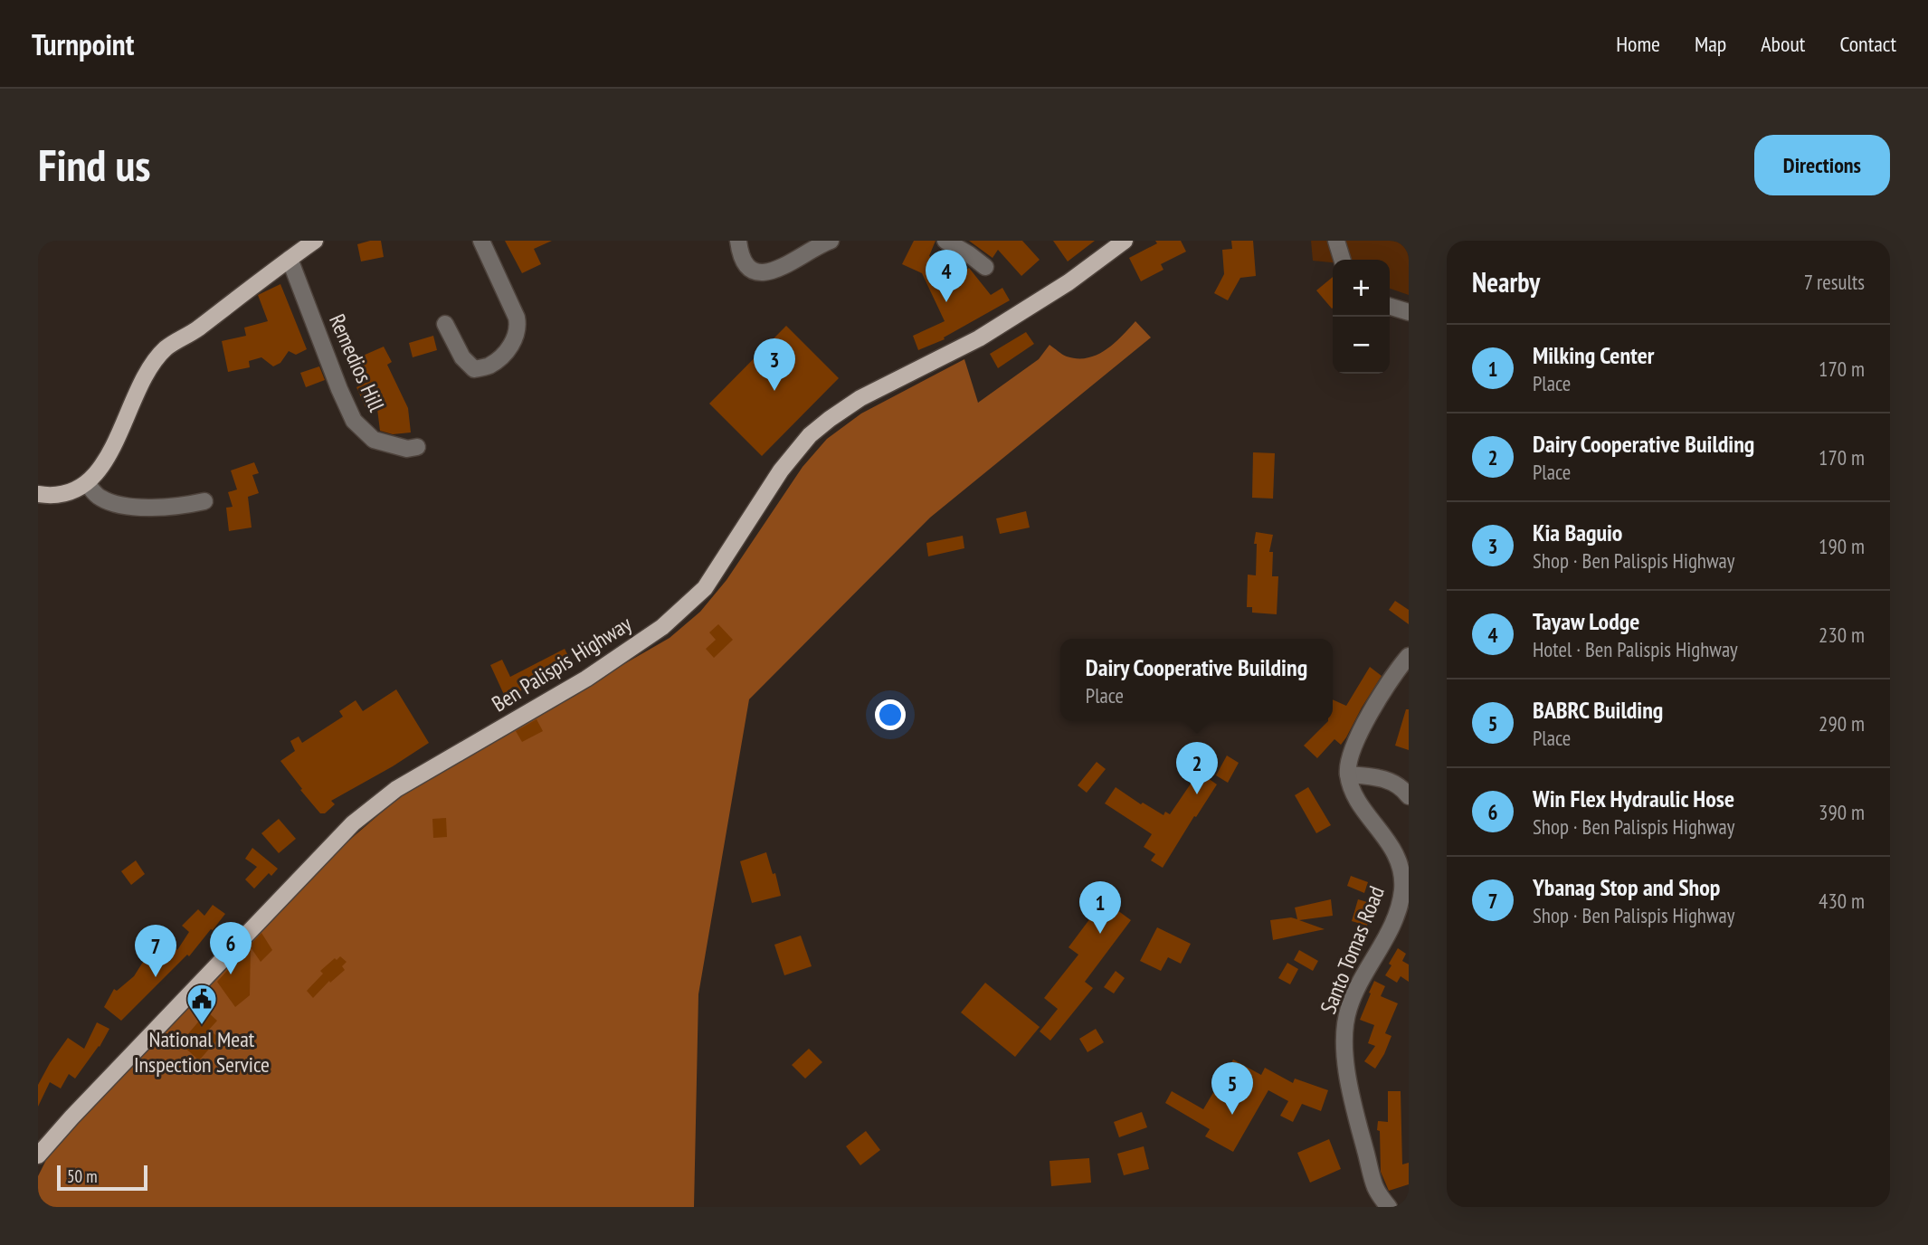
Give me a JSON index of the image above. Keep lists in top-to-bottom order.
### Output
{
  "streets": {
    "main road": ["Ben Palispis Highway"],
    "street": ["Remedios Hill", "Santo Tomas Road"]
  },
  "places": {
    "public building": ["National Meat Inspection Service"]
  },
  "scale_bar": "50 m",
  "page": {
    "header": "Turnpoint",
    "nav": [
      "Home",
      "Map",
      "About",
      "Contact"
    ],
    "buttons": "Directions",
    "title": "Find us",
    "heading": ["Nearby", "7 results"],
    "pins": [
      "4",
      "3",
      "2",
      "1",
      "6",
      "7",
      "5"
    ],
    "map_buttons": ["+", "−"],
    "list": [
      {
        "mark": "1",
        "name": "Milking Center",
        "note": "Place",
        "value": "170 m"
      },
      {
        "mark": "2",
        "name": "Dairy Cooperative Building",
        "note": "Place",
        "value": "170 m"
      },
      {
        "mark": "3",
        "name": "Kia Baguio",
        "note": "Shop · Ben Palispis Highway",
        "value": "190 m"
      },
      {
        "mark": "4",
        "name": "Tayaw Lodge",
        "note": "Hotel · Ben Palispis Highway",
        "value": "230 m"
      },
      {
        "mark": "5",
        "name": "BABRC Building",
        "note": "Place",
        "value": "290 m"
      },
      {
        "mark": "6",
        "name": "Win Flex Hydraulic Hose",
        "note": "Shop · Ben Palispis Highway",
        "value": "390 m"
      },
      {
        "mark": "7",
        "name": "Ybanag Stop and Shop",
        "note": "Shop · Ben Palispis Highway",
        "value": "430 m"
      }
    ],
    "popup": ["Dairy Cooperative Building", "Place"],
    "scale": "50 m"
  }
}
